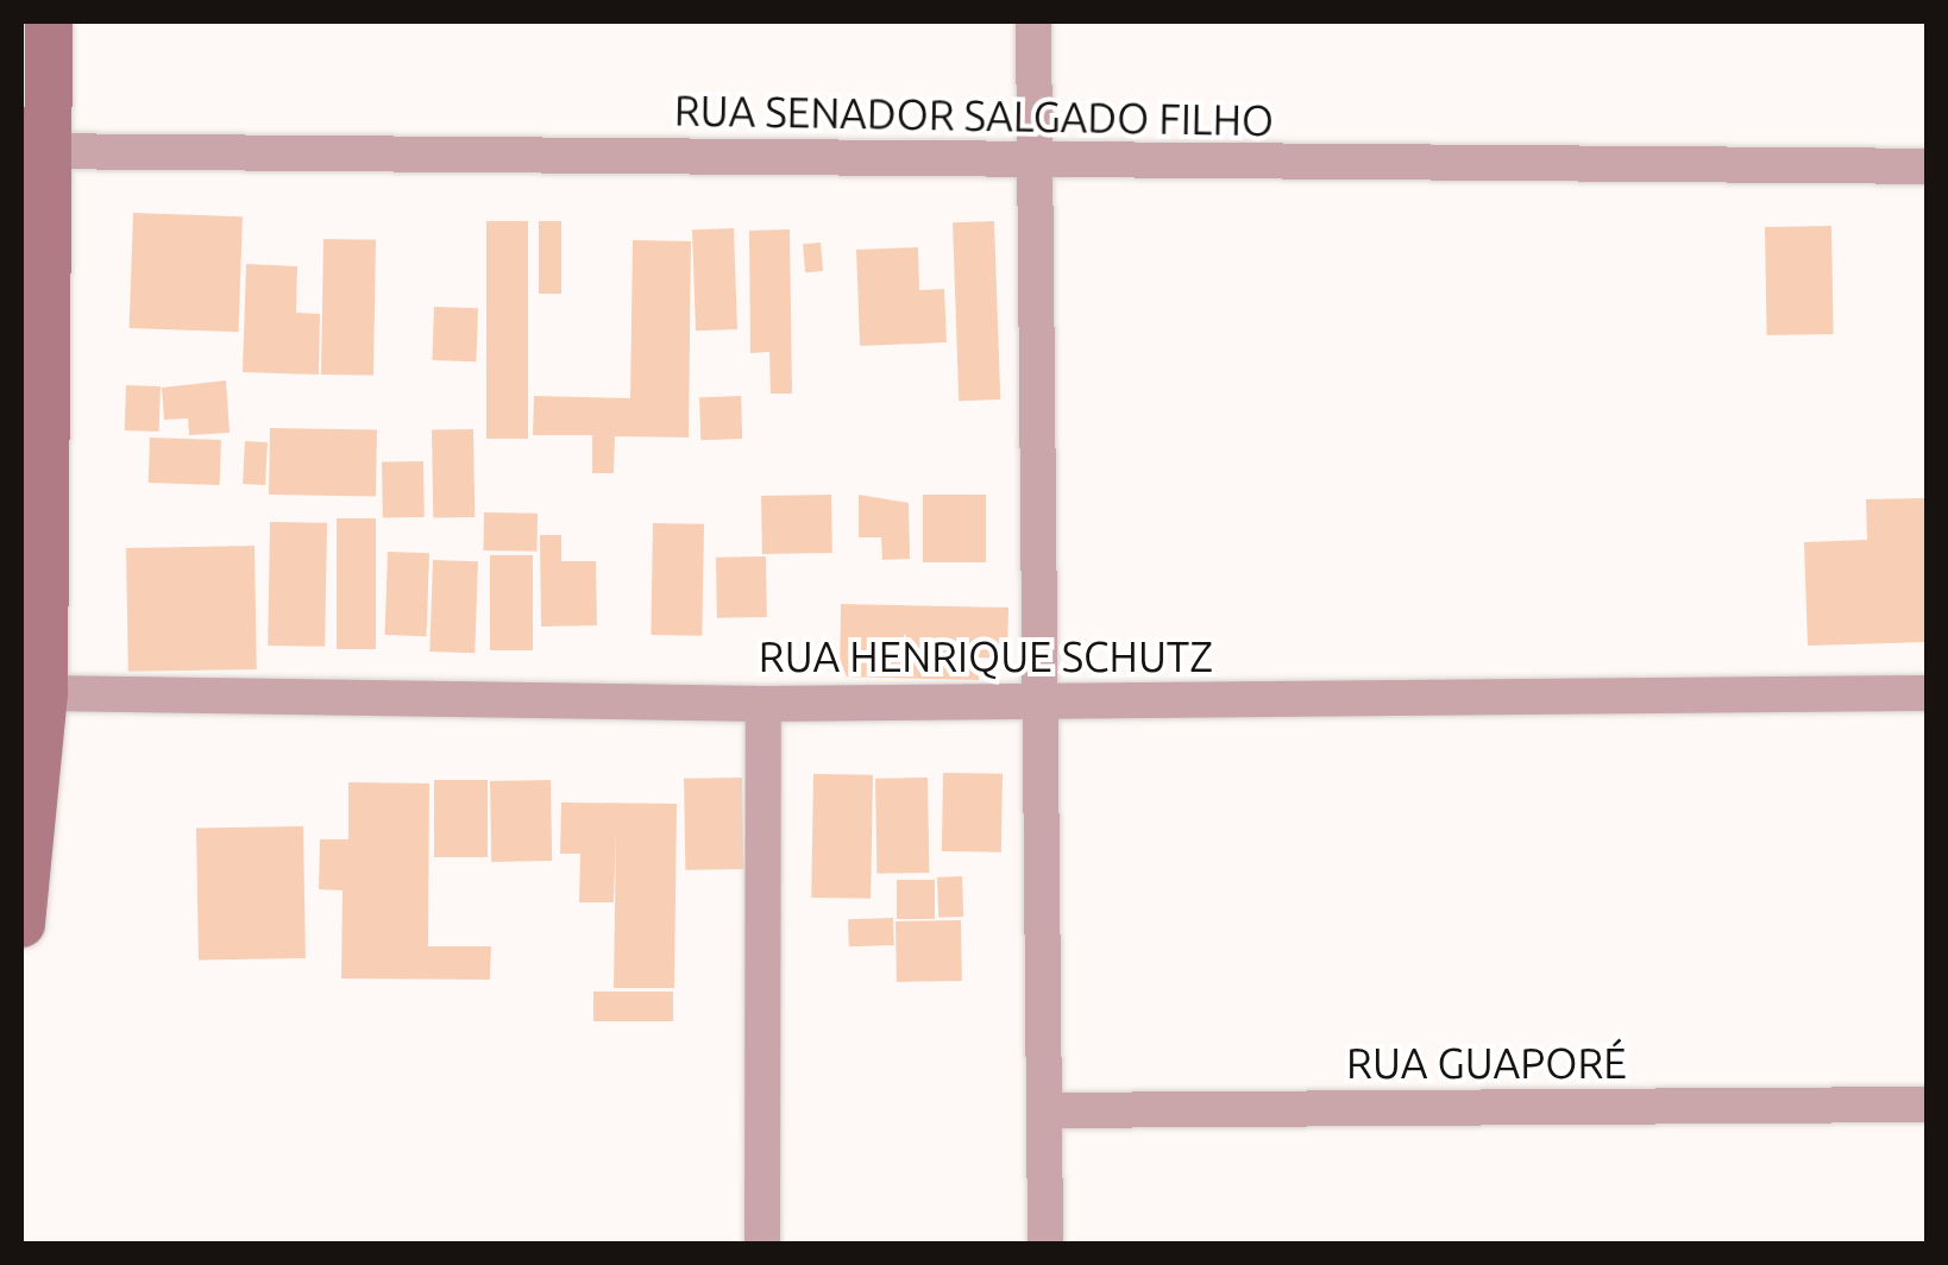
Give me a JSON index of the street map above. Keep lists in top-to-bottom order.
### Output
{
  "streets": {
    "street": ["RUA SENADOR SALGADO FILHO", "RUA HENRIQUE SCHUTZ", "RUA GUAPORÉ"]
  }
}
